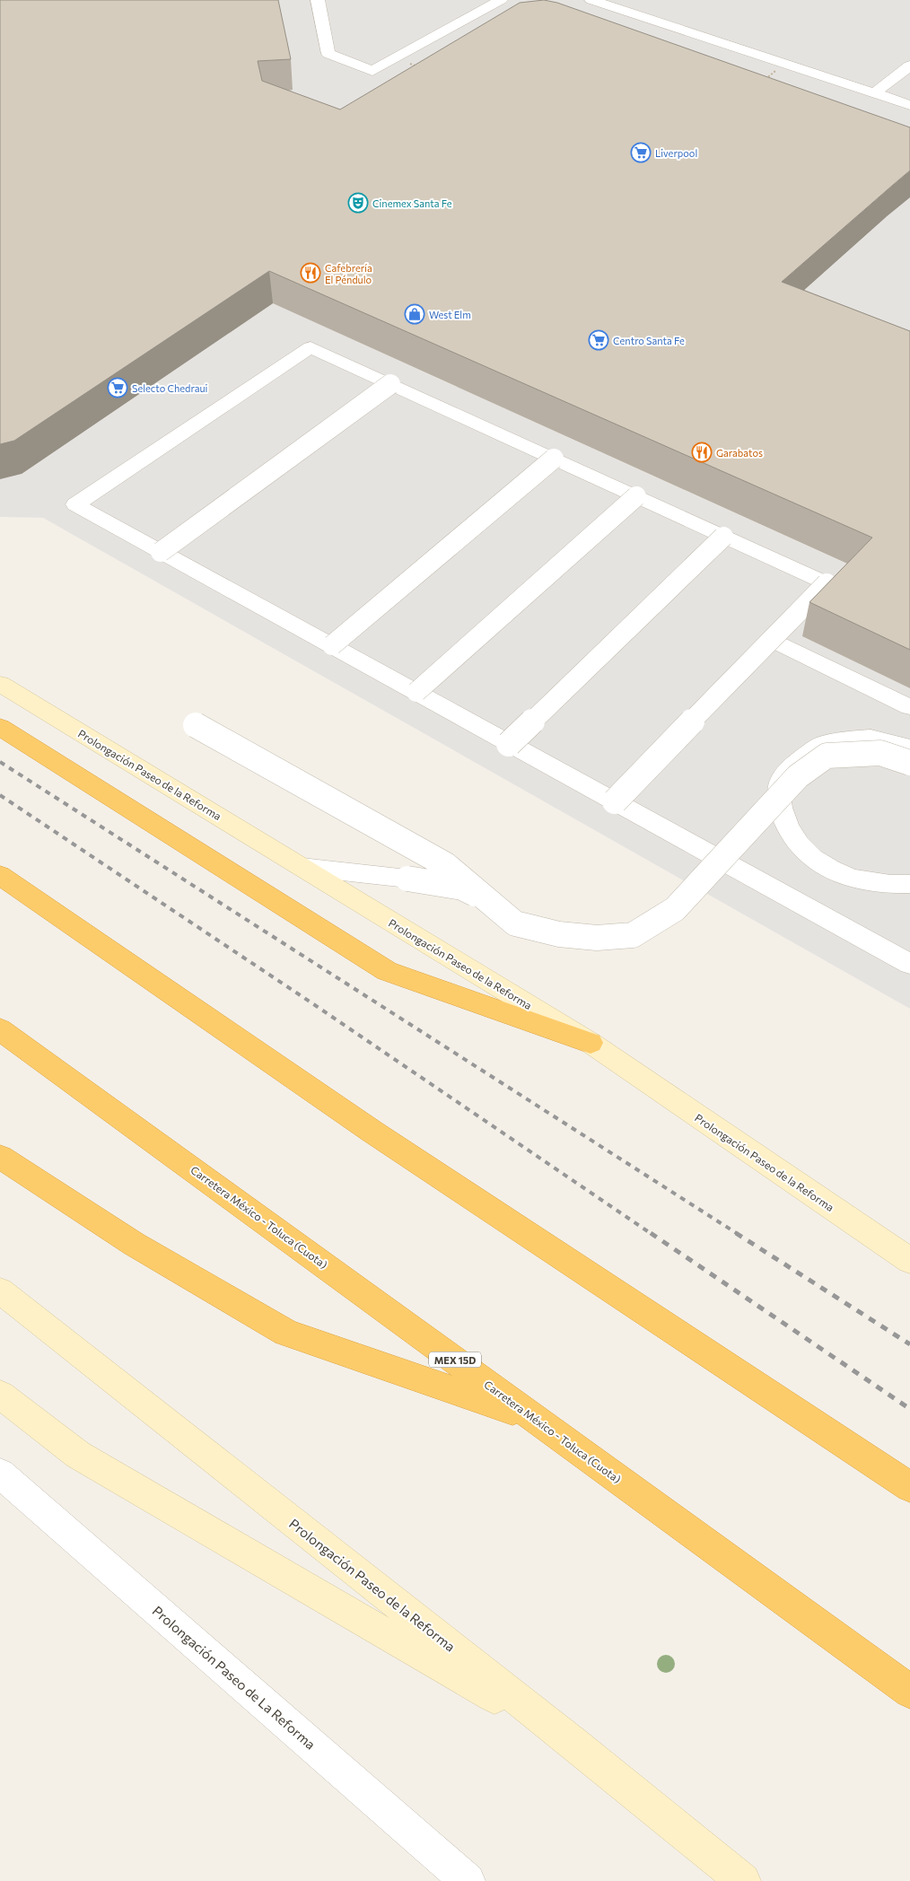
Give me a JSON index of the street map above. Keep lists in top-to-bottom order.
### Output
{
  "streets": {
    "highway": ["Carretera México - Toluca (Cuota)", "MEX 15D"],
    "main road": ["Prolongación Paseo de la Reforma"],
    "street": ["Prolongación Paseo de La Reforma"]
  },
  "places": {
    "supermarket": ["Liverpool", "Centro Santa Fe", "Selecto Chedraui"],
    "theatre": ["Cinemex Santa Fe"],
    "restaurant": ["Cafebrería El Péndulo", "Garabatos"],
    "shop": ["West Elm"]
  }
}
